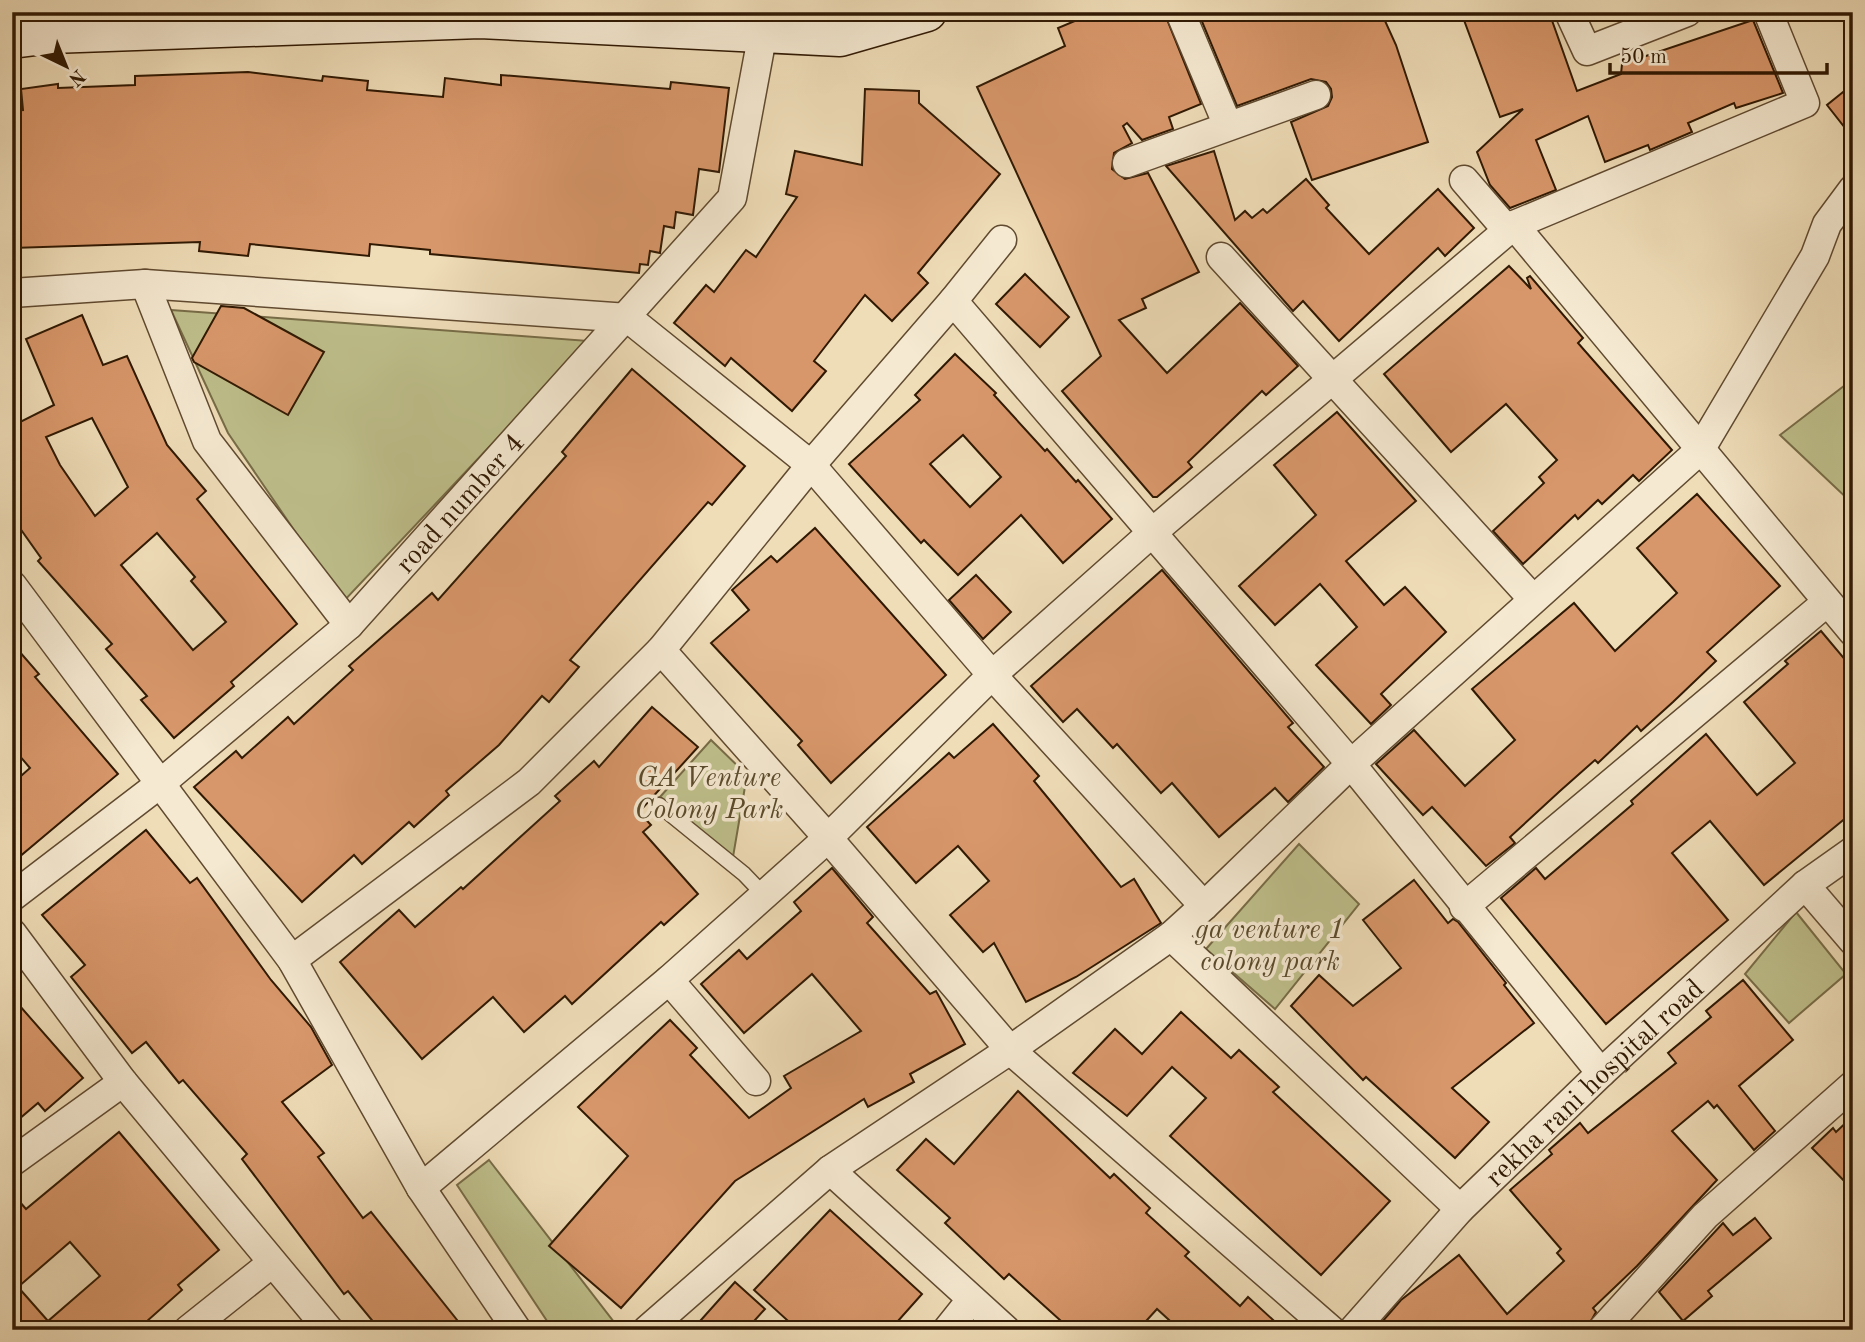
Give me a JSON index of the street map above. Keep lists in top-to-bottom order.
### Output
{
  "streets": {
    "street": ["road number 4", "rekha rani hospital road"]
  },
  "parks": ["GA Venture Colony Park", "ga venture 1 colony park"],
  "scale_bar": "50 m",
  "north": "bottom right"
}
